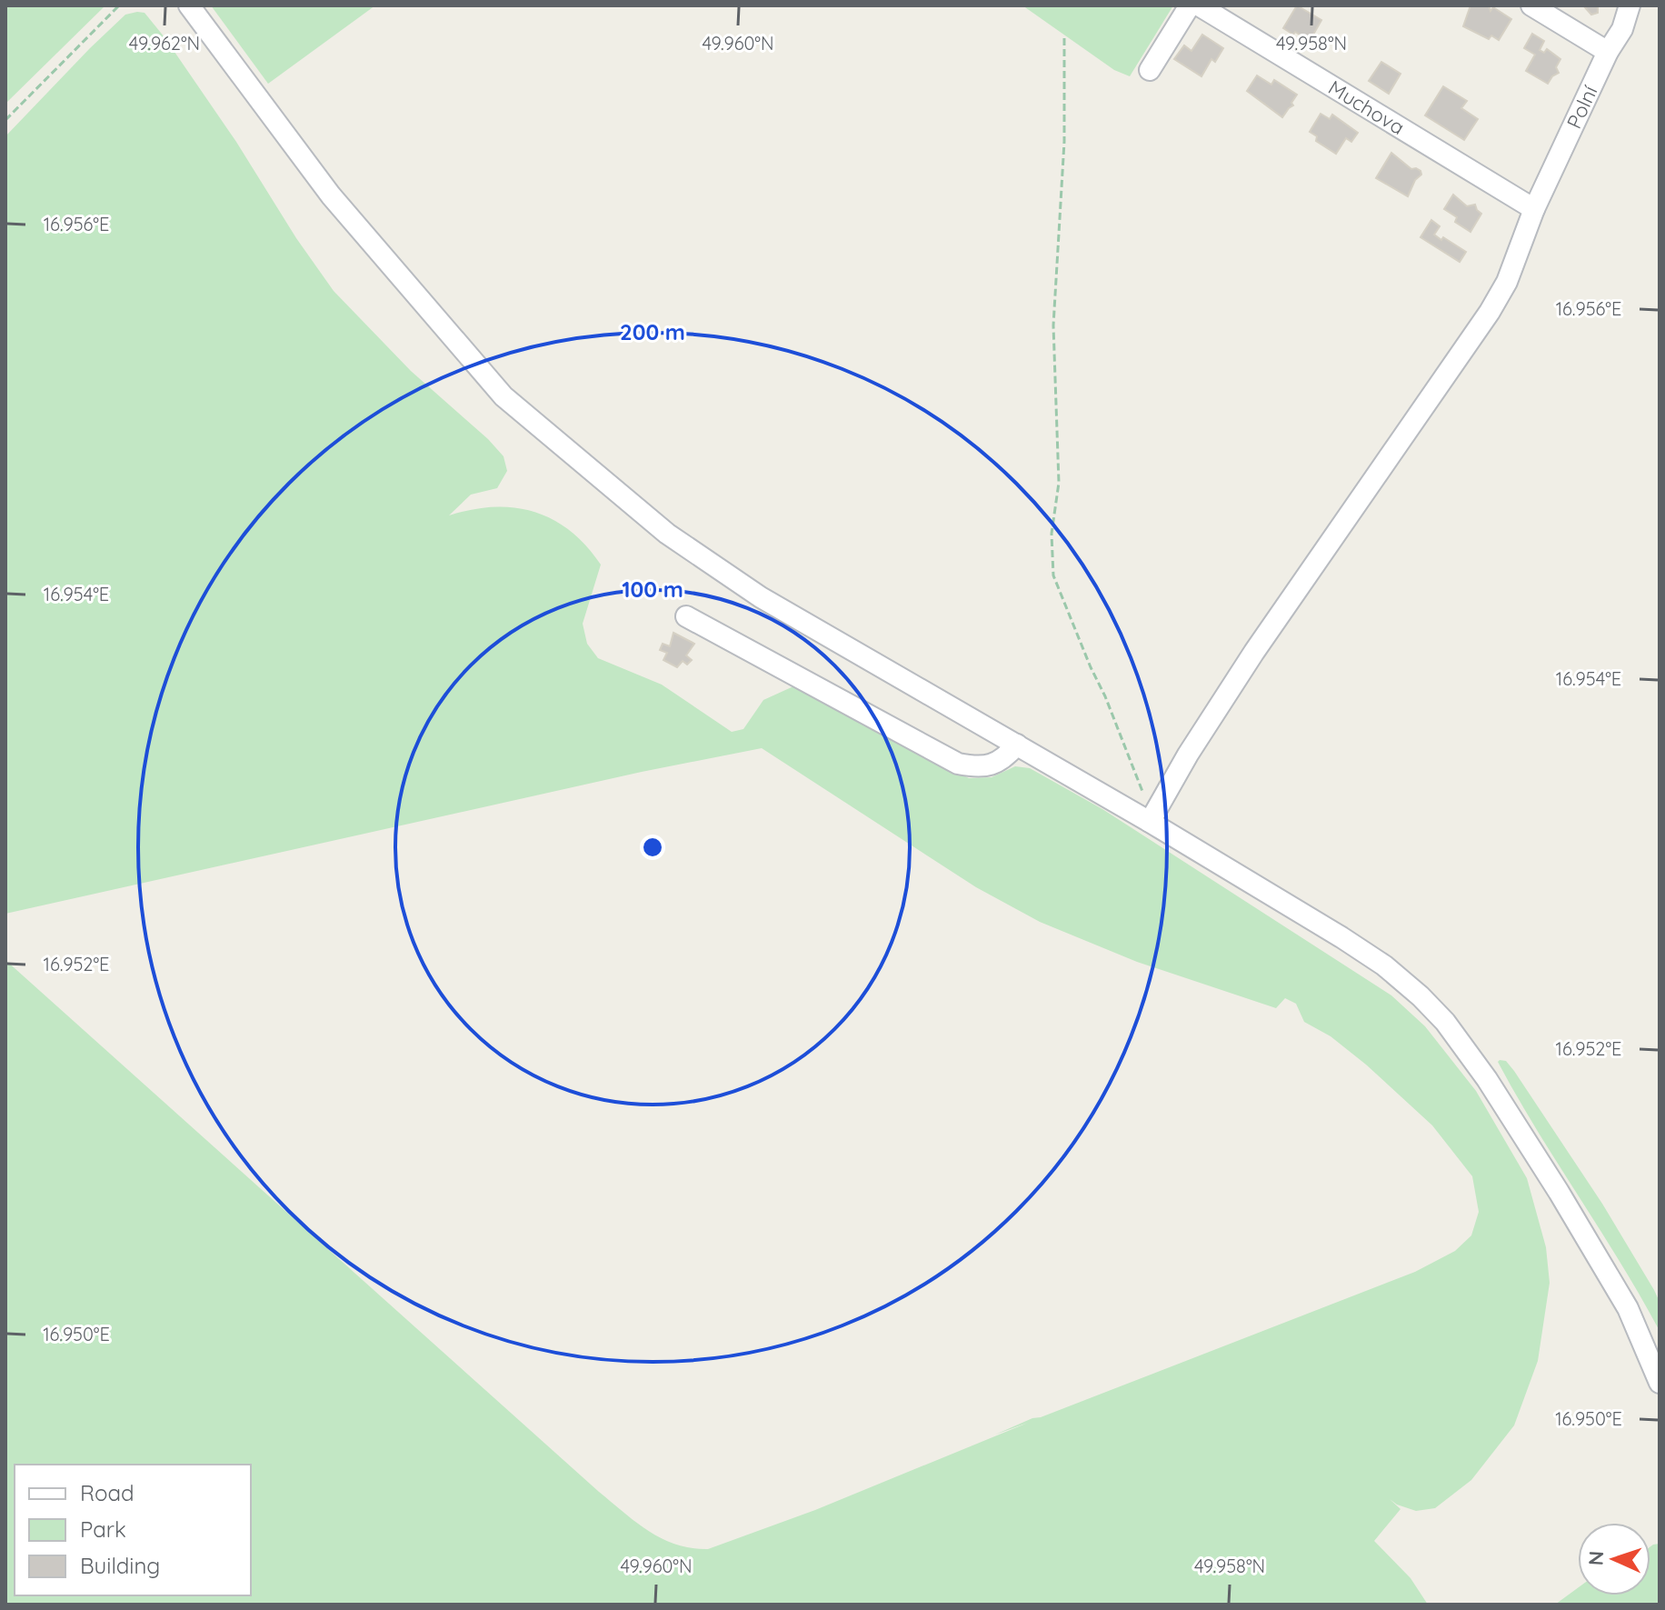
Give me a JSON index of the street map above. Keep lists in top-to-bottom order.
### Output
{
  "streets": {
    "street": ["Muchova", "Polní"]
  },
  "crossings": [
    ["Muchova", "Polní"]
  ],
  "legend": ["Road", "Park", "Building"],
  "north": "left",
  "coordinates": [
    "49.962°N",
    "49.960°N",
    "49.958°N",
    "16.956°E",
    "16.954°E",
    "16.952°E",
    "16.950°E"
  ],
  "rings": ["200 m", "100 m"]
}
